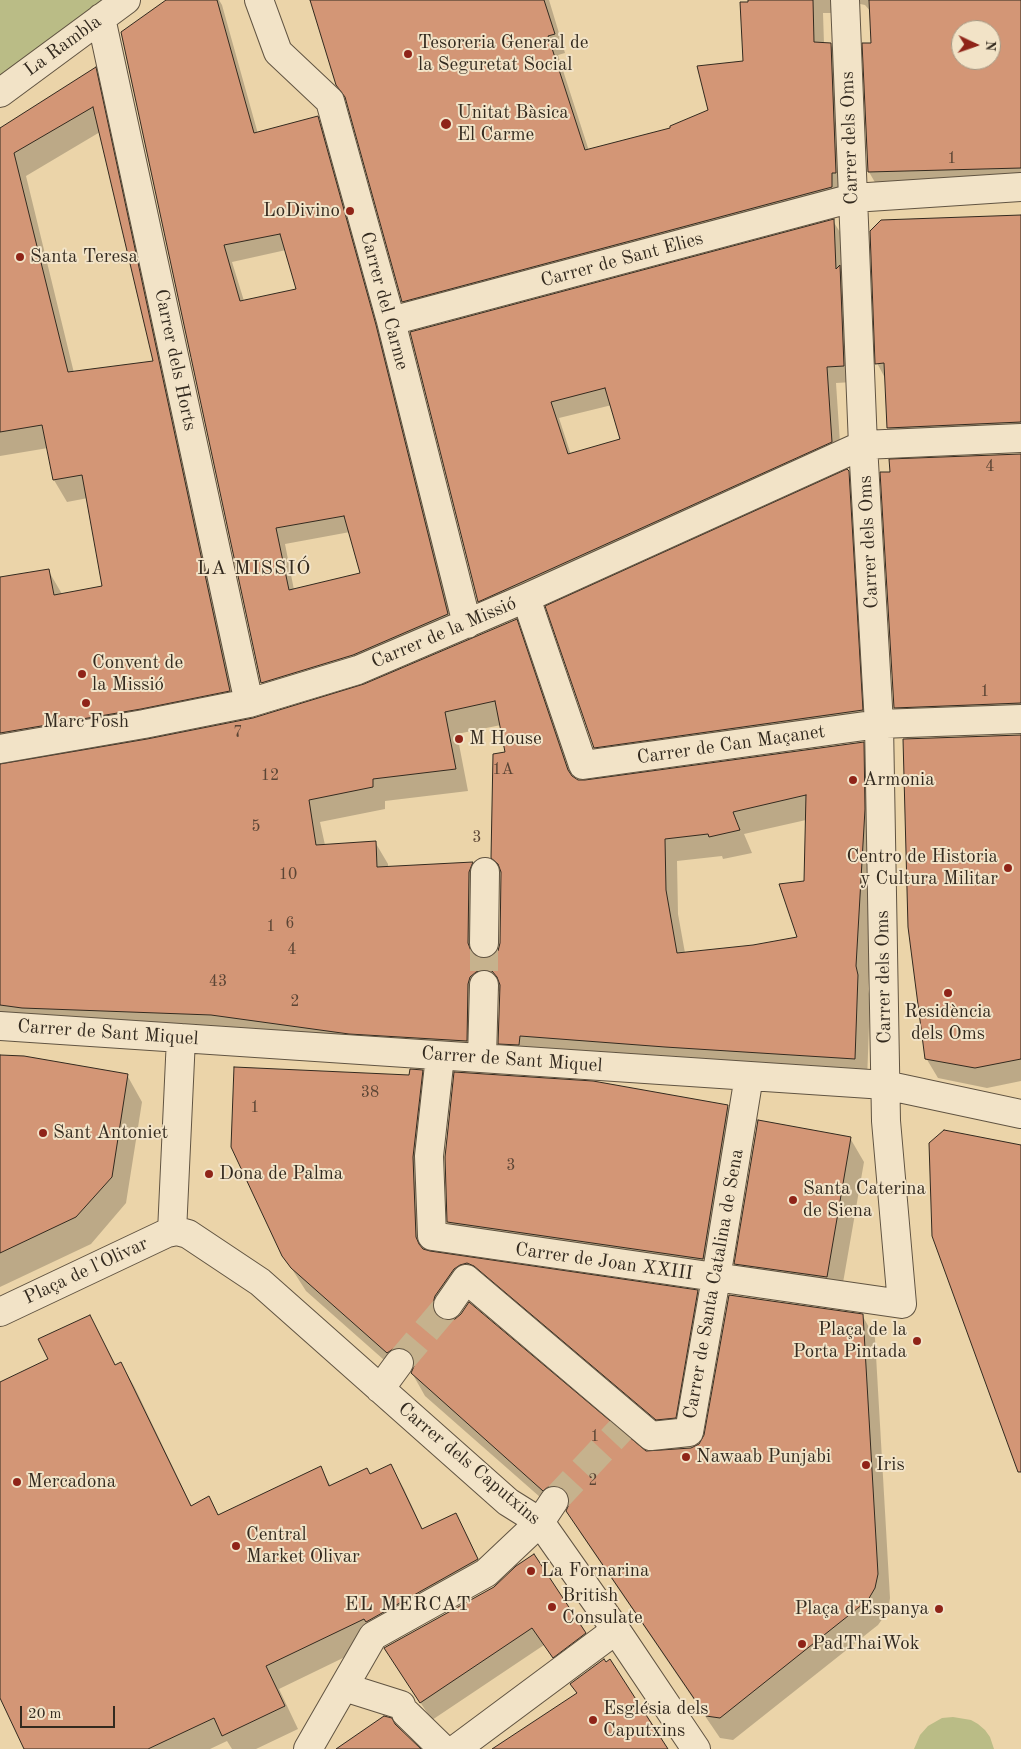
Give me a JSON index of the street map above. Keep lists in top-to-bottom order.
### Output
{
  "streets": {
    "street": [
      "La Rambla",
      "Carrer dels Oms",
      "Carrer de Sant Elies",
      "Carrer del Carme",
      "Carrer dels Horts",
      "Carrer de la Missió",
      "Carrer de Can Maçanet",
      "Carrer de Sant Miquel",
      "Carrer de Joan XXIII",
      "Plaça de l'Olivar",
      "Carrer de Santa Catalina de Sena",
      "Carrer dels Caputxins"
    ]
  },
  "crossings": [
    ["La Rambla", "Carrer dels Horts"],
    ["Carrer dels Oms", "Carrer de Sant Elies"],
    ["Carrer dels Oms", "Carrer de la Missió"],
    ["Carrer dels Oms", "Carrer de Can Maçanet"],
    ["Carrer dels Oms", "Carrer de Sant Miquel"],
    ["Carrer dels Oms", "Carrer de Joan XXIII"],
    ["Carrer de Sant Elies", "Carrer del Carme"],
    ["Carrer del Carme", "Carrer de la Missió"],
    ["Carrer dels Horts", "Carrer de la Missió"],
    ["Carrer de la Missió", "Carrer de Can Maçanet"],
    ["Carrer de Sant Miquel", "Carrer de Joan XXIII"],
    ["Carrer de Sant Miquel", "Plaça de l'Olivar"],
    ["Carrer de Sant Miquel", "Carrer de Santa Catalina de Sena"],
    ["Carrer de Joan XXIII", "Carrer de Santa Catalina de Sena"],
    ["Plaça de l'Olivar", "Carrer dels Caputxins"]
  ],
  "districts": ["LA MISSIÓ", "EL MERCAT"],
  "places": [
    "Tesoreria General de la Seguretat Social",
    "Unitat Bàsica El Carme",
    "LoDivino",
    "Santa Teresa",
    "Convent de la Missió",
    "Marc Fosh",
    "M House",
    "Armonia",
    "Centro de Historia y Cultura Militar",
    "Residència dels Oms",
    "Sant Antoniet",
    "Dona de Palma",
    "Santa Caterina de Siena",
    "Plaça de la Porta Pintada",
    "Nawaab Punjabi",
    "Iris",
    "Mercadona",
    "Central Market Olivar",
    "La Fornarina",
    "British Consulate",
    "Plaça d'Espanya",
    "PadThaiWok",
    "Església dels Caputxins"
  ],
  "house_numbers": [
    "1",
    "4",
    "1",
    "7",
    "1A",
    "12",
    "5",
    "3",
    "10",
    "6",
    "1",
    "4",
    "43",
    "2",
    "38",
    "1",
    "3",
    "1",
    "2"
  ],
  "scale_bar": "20 m",
  "north": "right"
}
